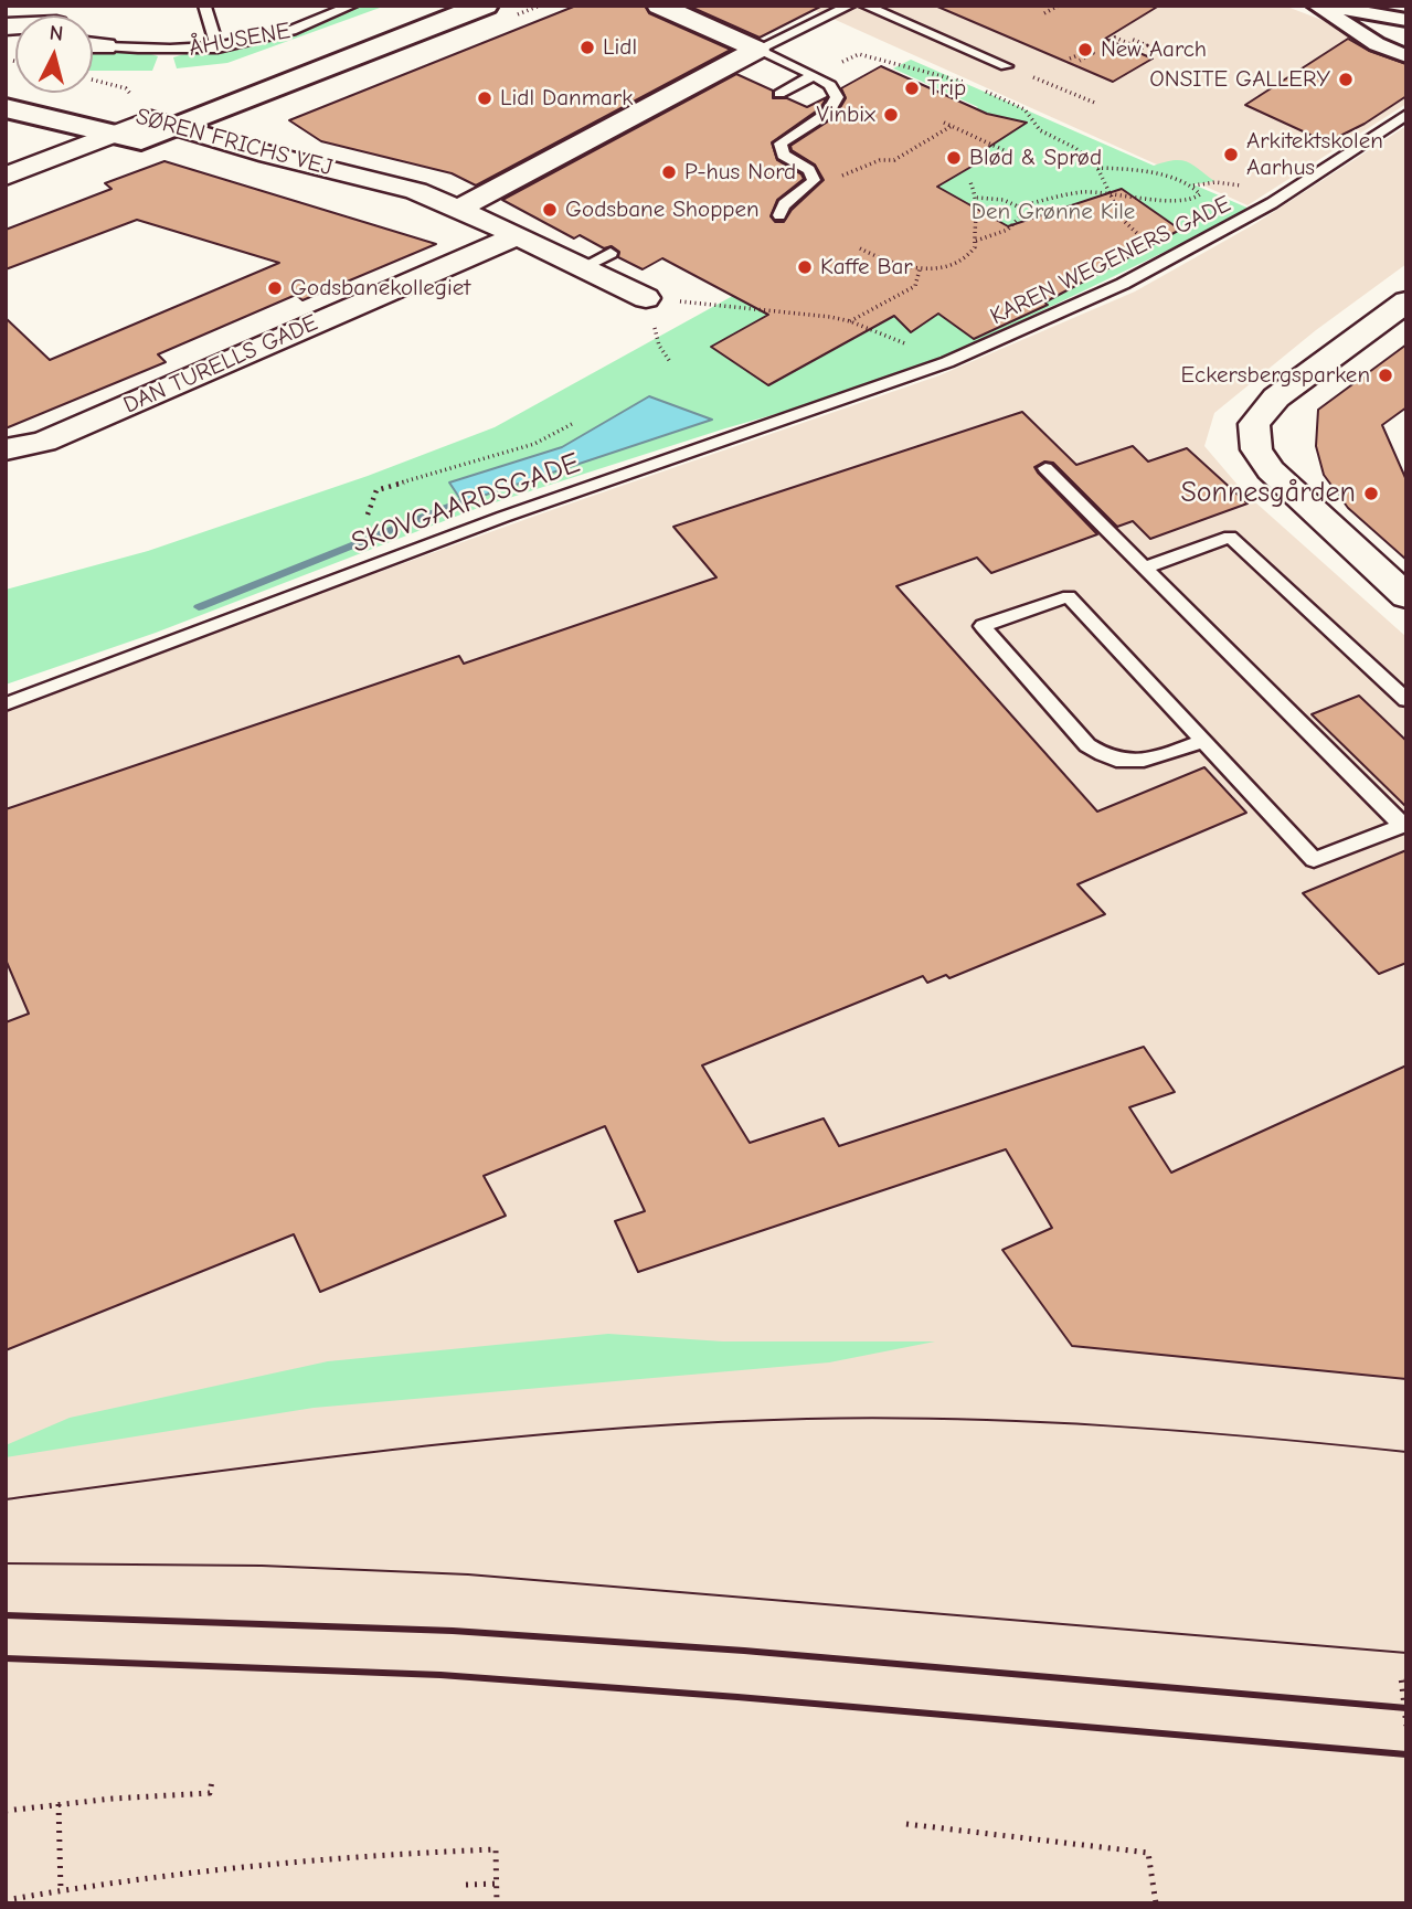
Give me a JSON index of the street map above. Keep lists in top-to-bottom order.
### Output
{
  "streets": {
    "street": ["ÅHUSENE", "SØREN FRICHS VEJ", "DAN TURELLS GADE"],
    "lane": ["KAREN WEGENERS GADE", "SKOVGAARDSGADE"]
  },
  "crossings": [
    ["SØREN FRICHS VEJ", "DAN TURELLS GADE"],
    ["KAREN WEGENERS GADE", "SKOVGAARDSGADE"]
  ],
  "parks": ["Den Grønne Kile"],
  "places": [
    "Lidl",
    "New Aarch",
    "ONSITE GALLERY",
    "Trip",
    "Lidl Danmark",
    "Vinbix",
    "Arkitektskolen Aarhus",
    "Blød & Sprød",
    "P-hus Nord",
    "Godsbane Shoppen",
    "Kaffe Bar",
    "Godsbanekollegiet",
    "Eckersbergsparken",
    "Sonnesgården"
  ],
  "north": "top"
}
